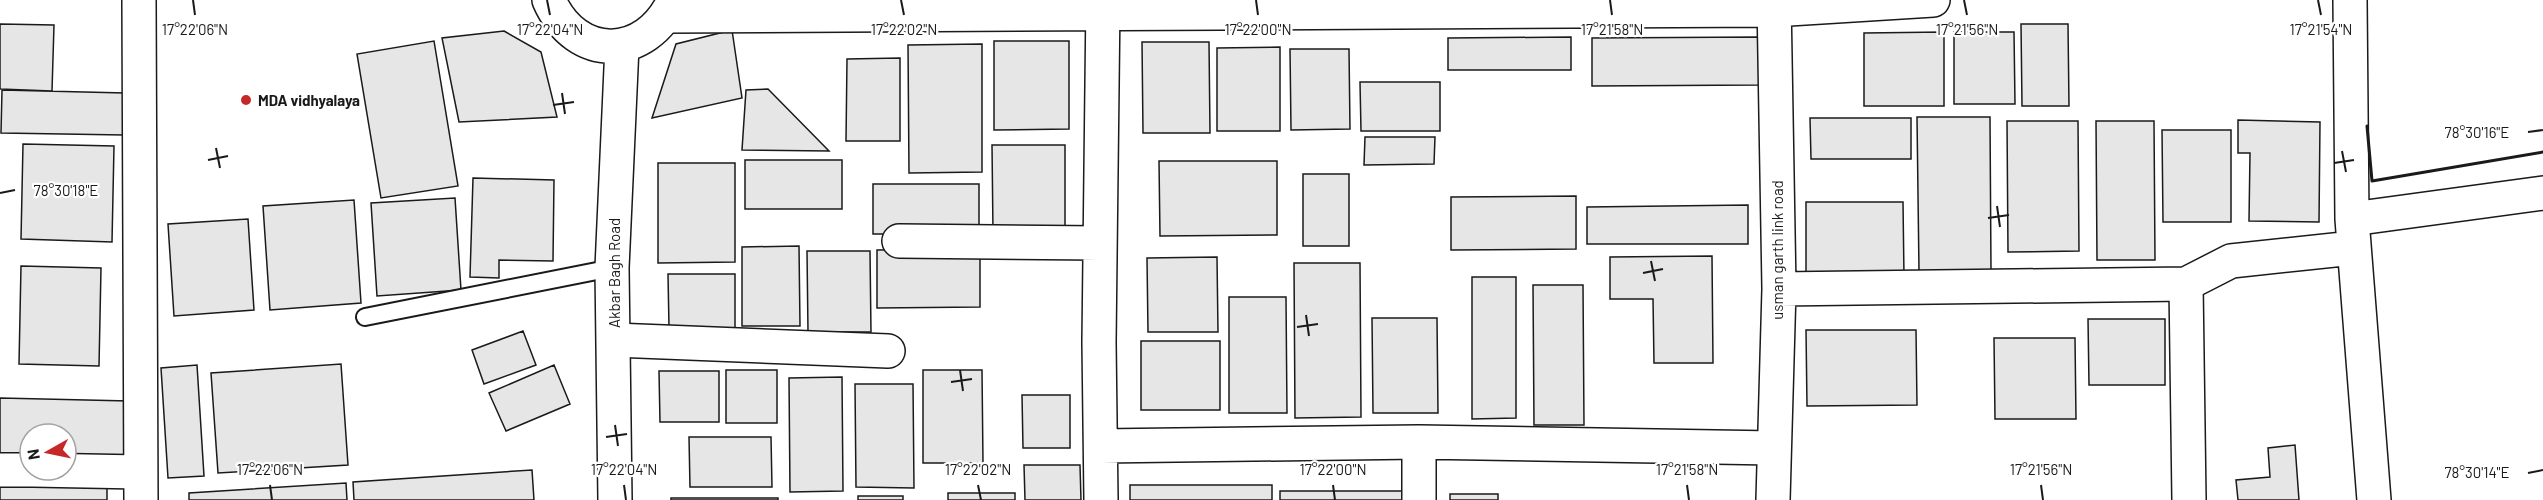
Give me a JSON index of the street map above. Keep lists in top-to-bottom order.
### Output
{
  "streets": {
    "street": ["usman garth link road", "Akbar Bagh Road"]
  },
  "places": ["MDA vidhyalaya"],
  "north": "left",
  "coordinates": [
    "17°21'58\"N",
    "17°22'06\"N",
    "17°22'04\"N",
    "17°22'02\"N",
    "17°22'00\"N",
    "17°21'56\"N",
    "17°21'54\"N",
    "78°30'16\"E",
    "78°30'18\"E",
    "78°30'14\"E"
  ]
}
